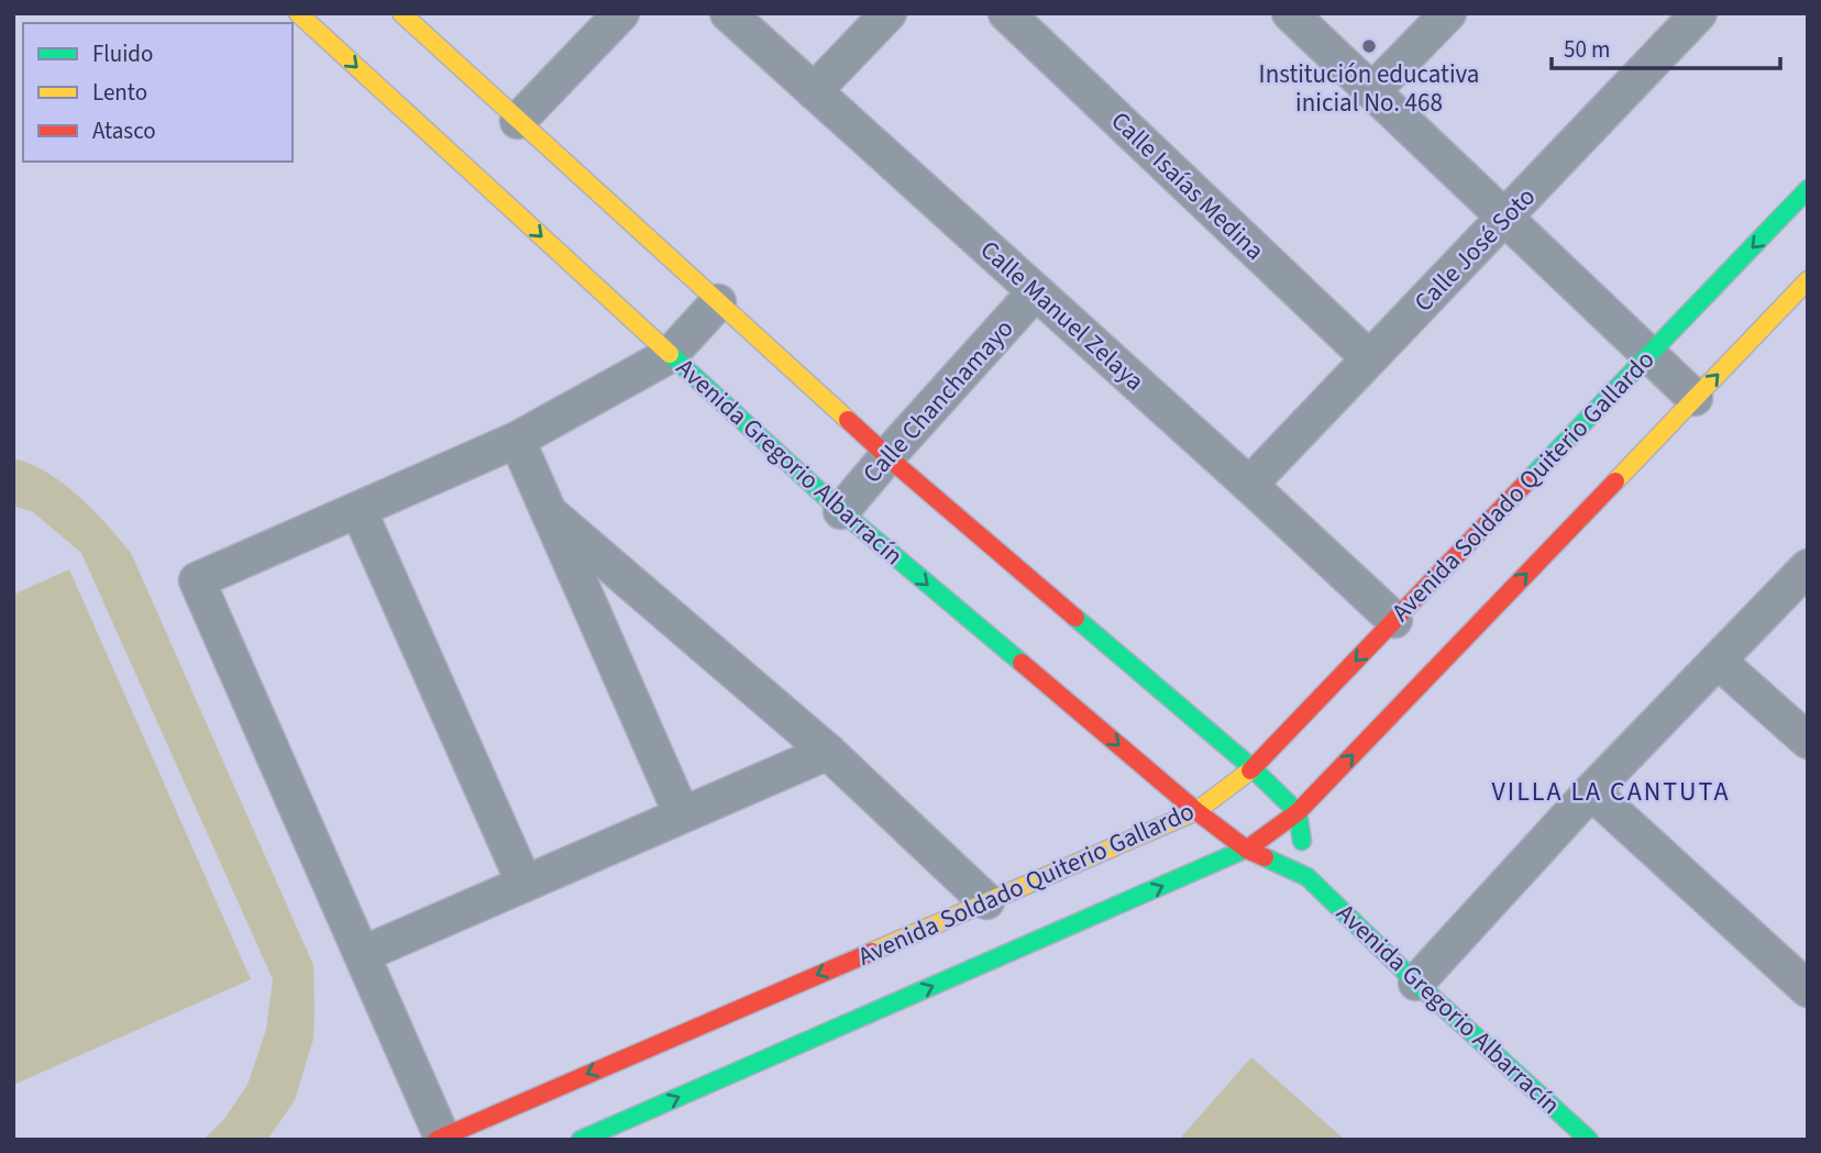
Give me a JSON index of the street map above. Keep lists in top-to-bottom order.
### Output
{
  "streets": {
    "street": [
      "Calle Isaías Medina",
      "Calle José Soto",
      "Calle Manuel Zelaya",
      "Calle Chanchamayo",
      "Avenida Gregorio Albarracín",
      "Avenida Soldado Quiterio Gallardo"
    ]
  },
  "crossings": [
    ["Calle Isaías Medina", "Calle José Soto"],
    ["Calle José Soto", "Calle Manuel Zelaya"],
    ["Calle Manuel Zelaya", "Calle Chanchamayo"],
    ["Calle Manuel Zelaya", "Avenida Soldado Quiterio Gallardo"],
    ["Calle Chanchamayo", "Avenida Gregorio Albarracín"],
    ["Avenida Gregorio Albarracín", "Avenida Soldado Quiterio Gallardo"]
  ],
  "districts": ["VILLA LA CANTUTA"],
  "places": ["Institución educativa inicial No. 468"],
  "legend": ["Fluido", "Lento", "Atasco"],
  "scale_bar": "50 m"
}
